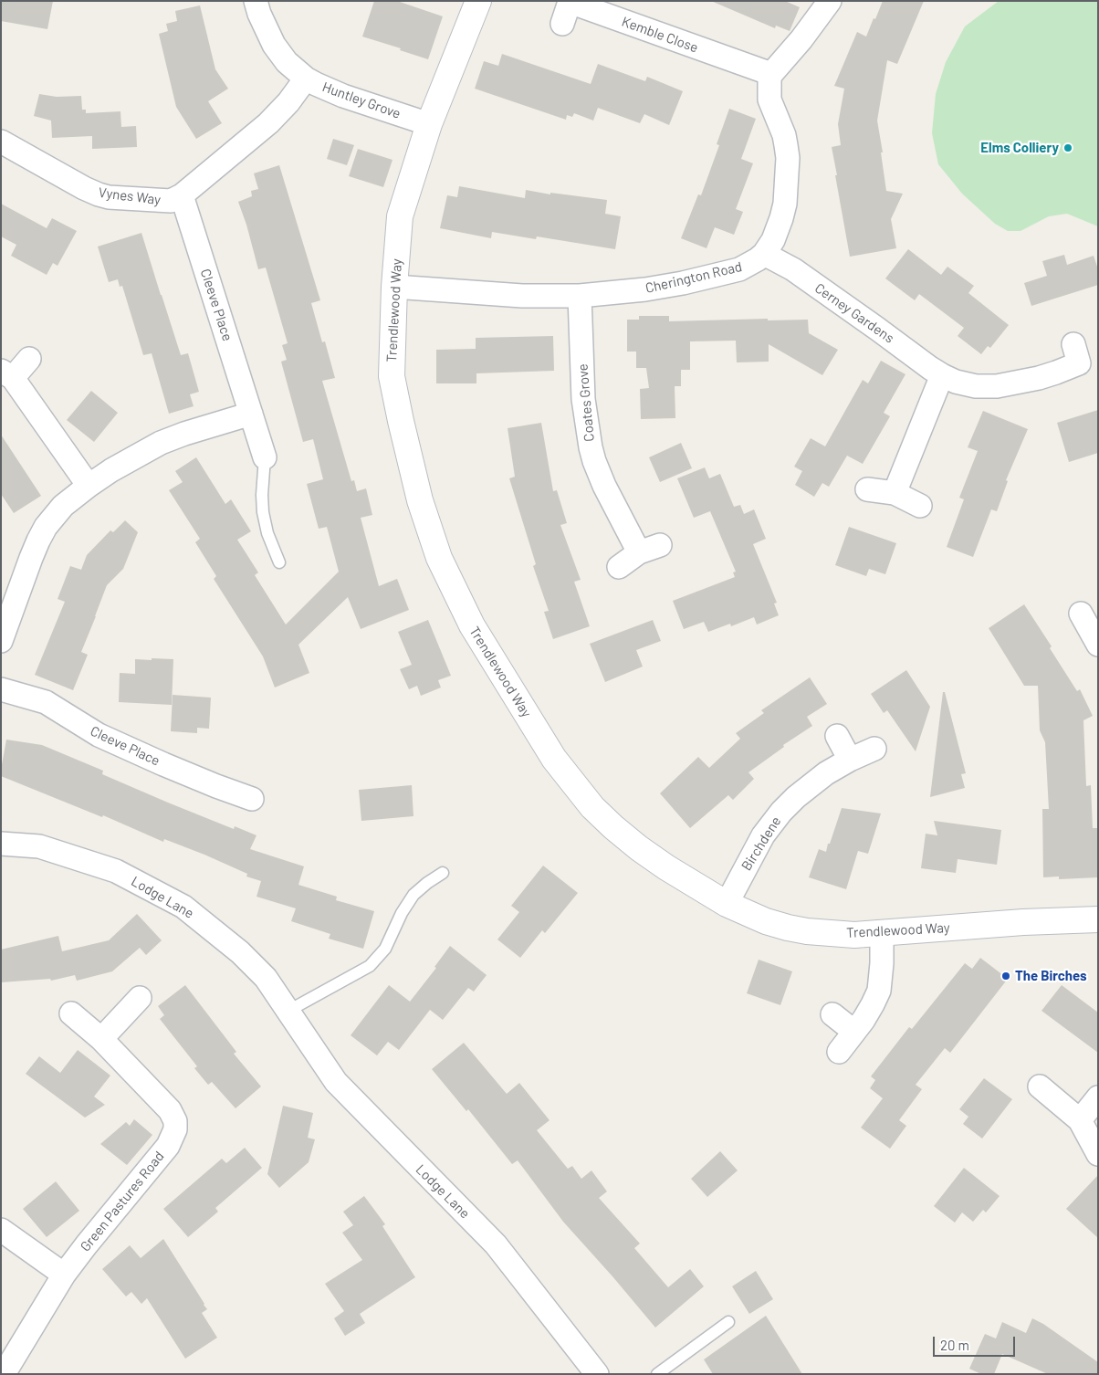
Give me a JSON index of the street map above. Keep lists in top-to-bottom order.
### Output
{
  "streets": {
    "street": [
      "Kemble Close",
      "Huntley Grove",
      "Vynes Way",
      "Cherington Road",
      "Cleeve Place",
      "Trendlewood Way",
      "Cerney Gardens",
      "Coates Grove",
      "Birchdene",
      "Lodge Lane",
      "Green Pastures Road"
    ]
  },
  "crossings": [
    ["Kemble Close", "Cherington Road"],
    ["Huntley Grove", "Vynes Way"],
    ["Huntley Grove", "Trendlewood Way"],
    ["Vynes Way", "Cleeve Place"],
    ["Cherington Road", "Trendlewood Way"],
    ["Cherington Road", "Cerney Gardens"],
    ["Cherington Road", "Coates Grove"],
    ["Trendlewood Way", "Birchdene"]
  ],
  "places": ["Elms Colliery", "The Birches"],
  "scale_bar": "20 m"
}
